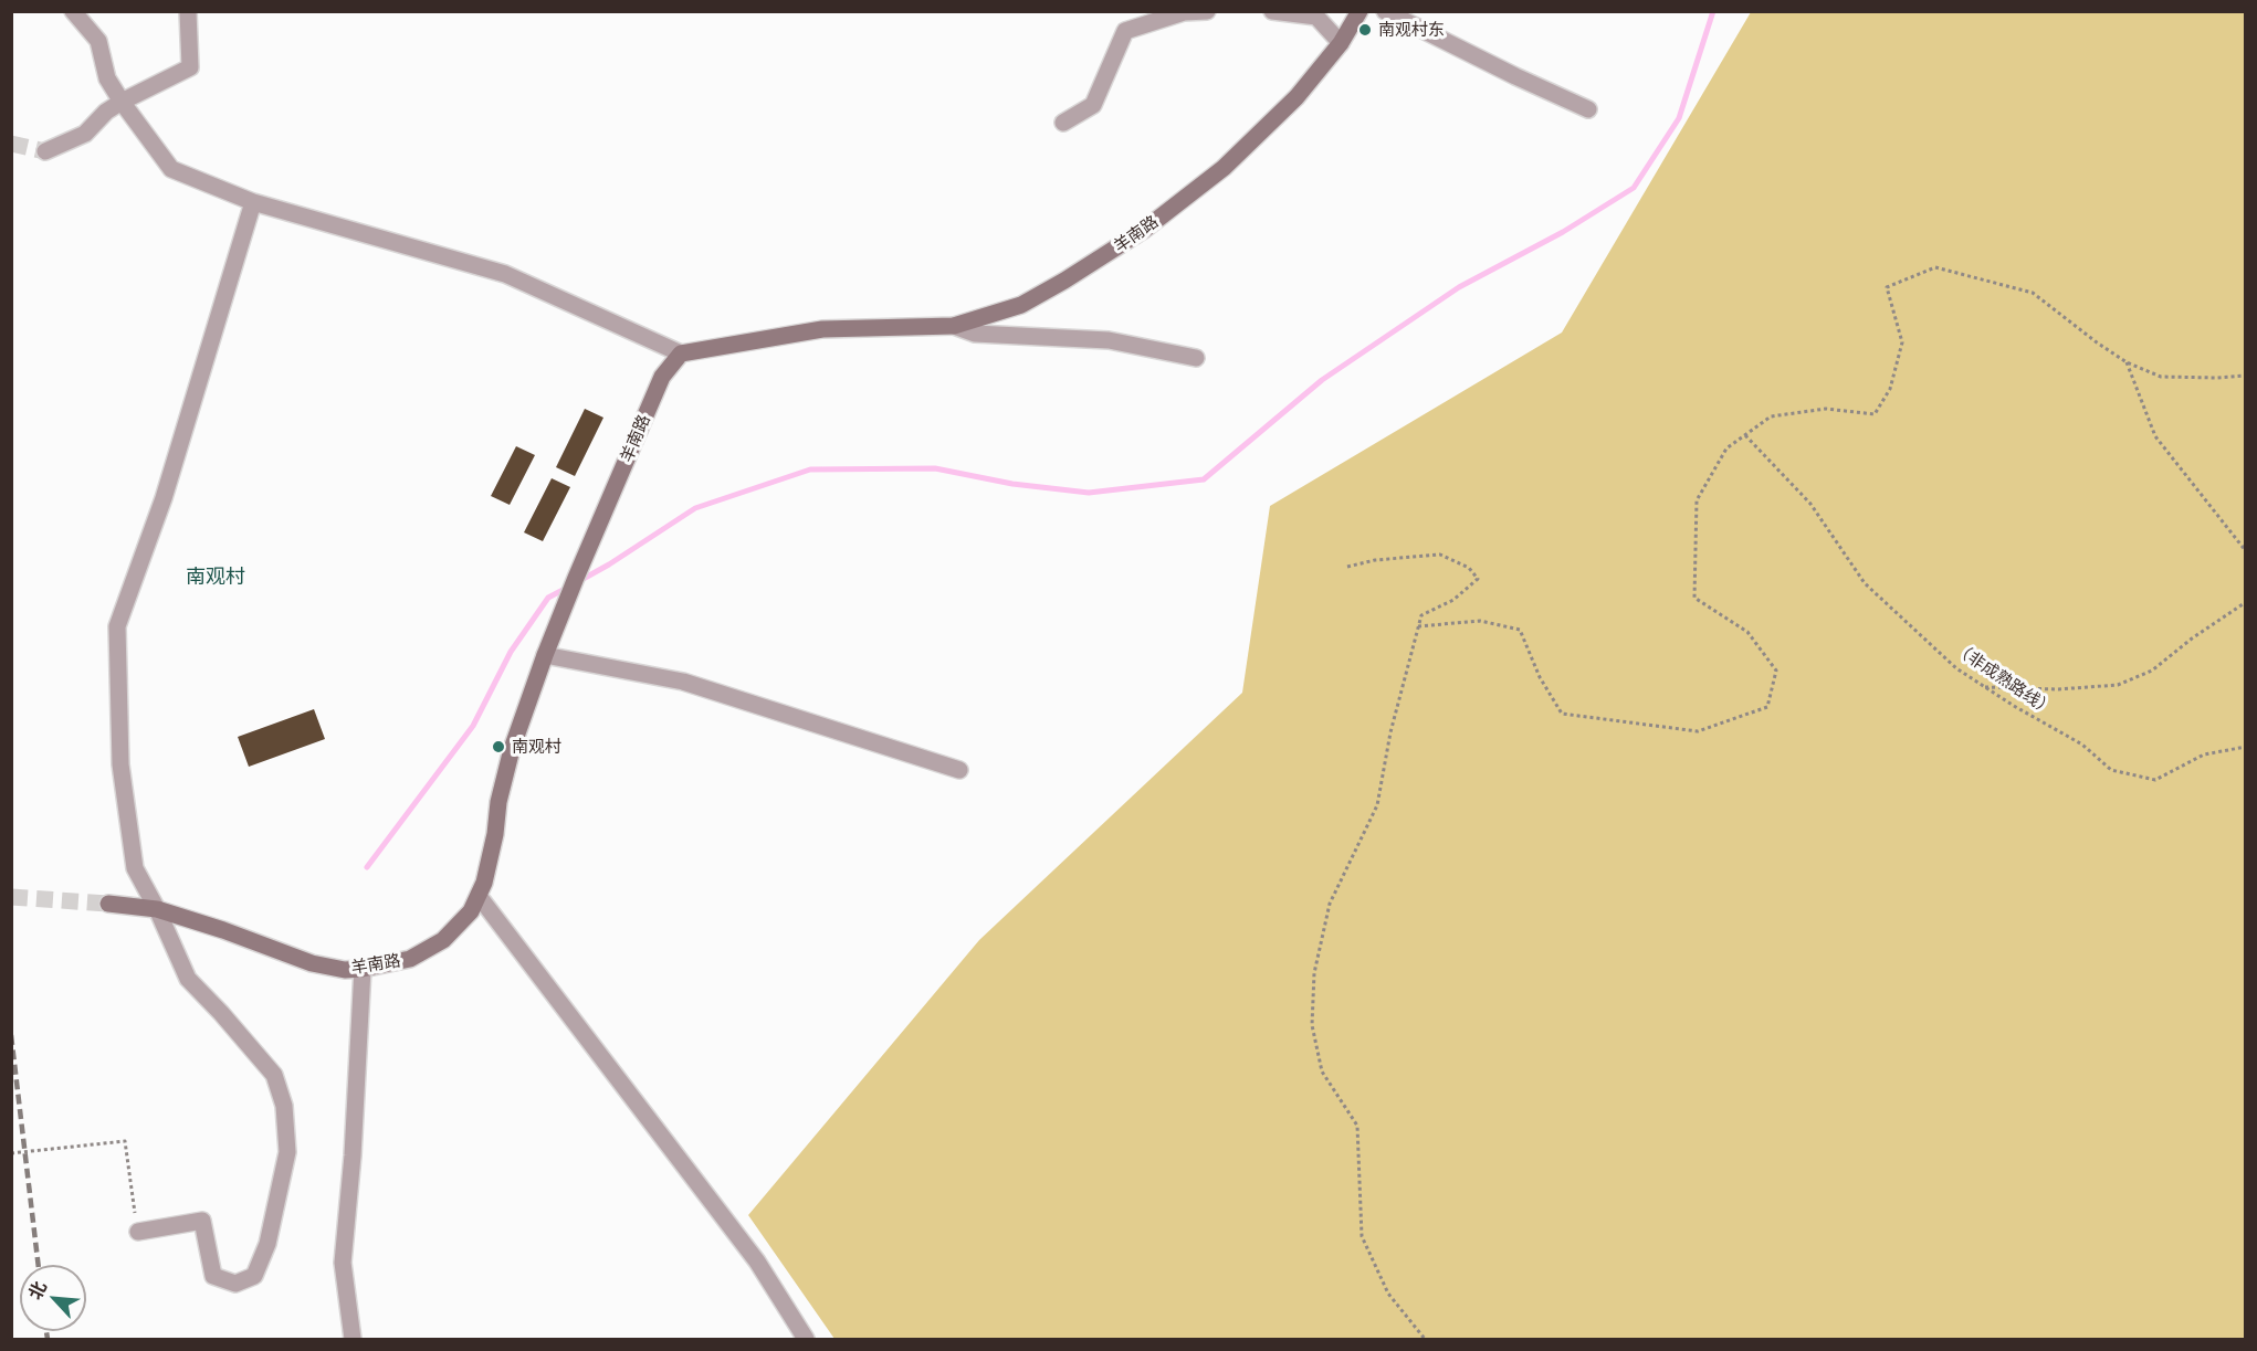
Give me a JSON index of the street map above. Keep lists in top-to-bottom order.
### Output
{
  "streets": {
    "street": ["羊南路"],
    "path": ["（非成熟路线）"]
  },
  "districts": ["南观村"],
  "places": ["南观村东", "南观村"],
  "north": "top left"
}
